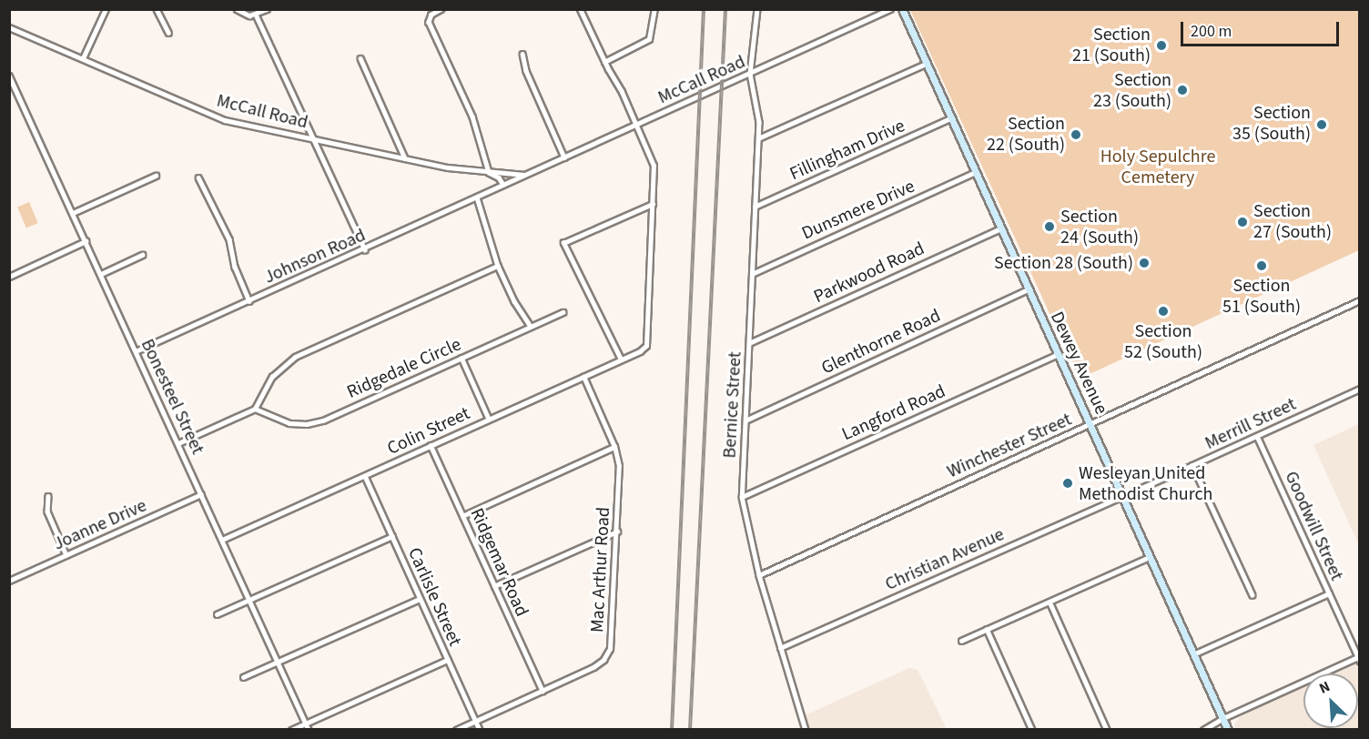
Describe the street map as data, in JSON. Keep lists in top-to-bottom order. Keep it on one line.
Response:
{"streets":{"main road":["Dewey Avenue"],"street":["McCall Road","Fillingham Drive","Dunsmere Drive","Johnson Road","Parkwood Road","Glenthorne Road","Ridgedale Circle","Bonesteel Street","Bernice Street","Langford Road","Merrill Street","Colin Street","Winchester Street","Joanne Drive","Goodwill Street","Christian Avenue","Ridgemar Road","Mac Arthur Road","Carlisle Street"]},"crossings":[["McCall Road","Johnson Road"],["McCall Road","Bernice Street"],["Fillingham Drive","Dewey Avenue"],["Fillingham Drive","Bernice Street"],["Dunsmere Drive","Dewey Avenue"],["Dunsmere Drive","Bernice Street"],["Johnson Road","Bonesteel Street"],["Parkwood Road","Dewey Avenue"],["Parkwood Road","Bernice Street"],["Glenthorne Road","Dewey Avenue"],["Glenthorne Road","Bernice Street"],["Dewey Avenue","Langford Road"],["Dewey Avenue","Merrill Street"],["Dewey Avenue","Winchester Street"],["Dewey Avenue","Christian Avenue"],["Bonesteel Street","Colin Street"],["Bonesteel Street","Joanne Drive"],["Bernice Street","Langford Road"],["Bernice Street","Winchester Street"],["Bernice Street","Christian Avenue"],["Merrill Street","Goodwill Street"],["Merrill Street","Christian Avenue"],["Colin Street","Ridgemar Road"],["Colin Street","Mac Arthur Road"],["Colin Street","Carlisle Street"],["Ridgemar Road","Mac Arthur Road"],["Mac Arthur Road","Carlisle Street"]],"parks":["Holy Sepulchre Cemetery"],"places":["Section 21 (South)","Section 23 (South)","Section 35 (South)","Section 22 (South)","Section 27 (South)","Section 24 (South)","Section 28 (South)","Section 51 (South)","Section 52 (South)","Wesleyan United Methodist Church"],"scale_bar":"200 m","north":"top left"}
